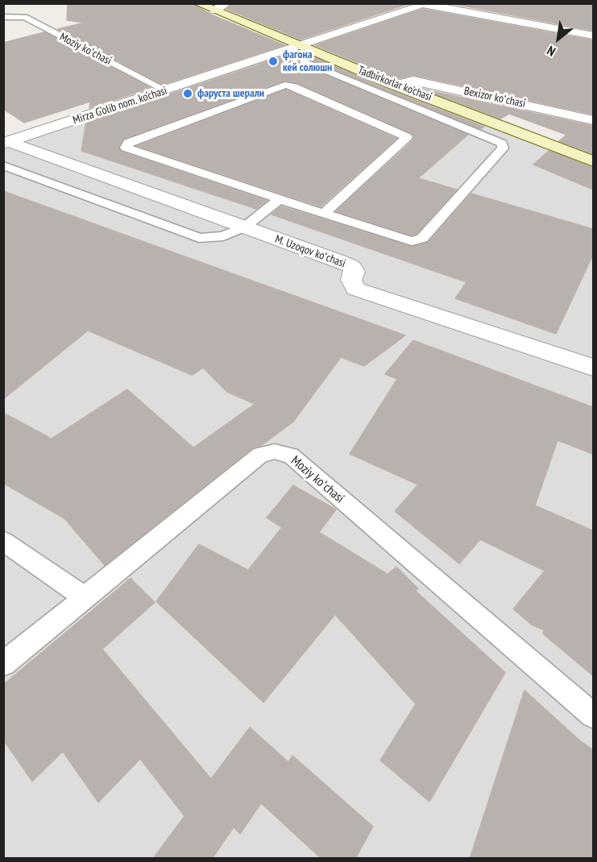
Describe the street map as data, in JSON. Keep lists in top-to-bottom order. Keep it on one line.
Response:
{"streets":{"main road":["Tadbirkorlar ko'chasi"],"street":["Bexizor koʻchasi","Mirza G‘olib nom. ko‘chasi","M. Uzoqov koʻchasi"],"lane":["Moziy koʻchasi"]},"crossings":[["Moziy koʻchasi","Mirza G‘olib nom. ko‘chasi"],["Tadbirkorlar ko'chasi","Bexizor koʻchasi"],["Tadbirkorlar ko'chasi","Mirza G‘olib nom. ko‘chasi"],["Mirza G‘olib nom. ko‘chasi","M. Uzoqov koʻchasi"]],"places":["фагона кей солюшн","фаруста шерали"],"north":"bottom left"}
